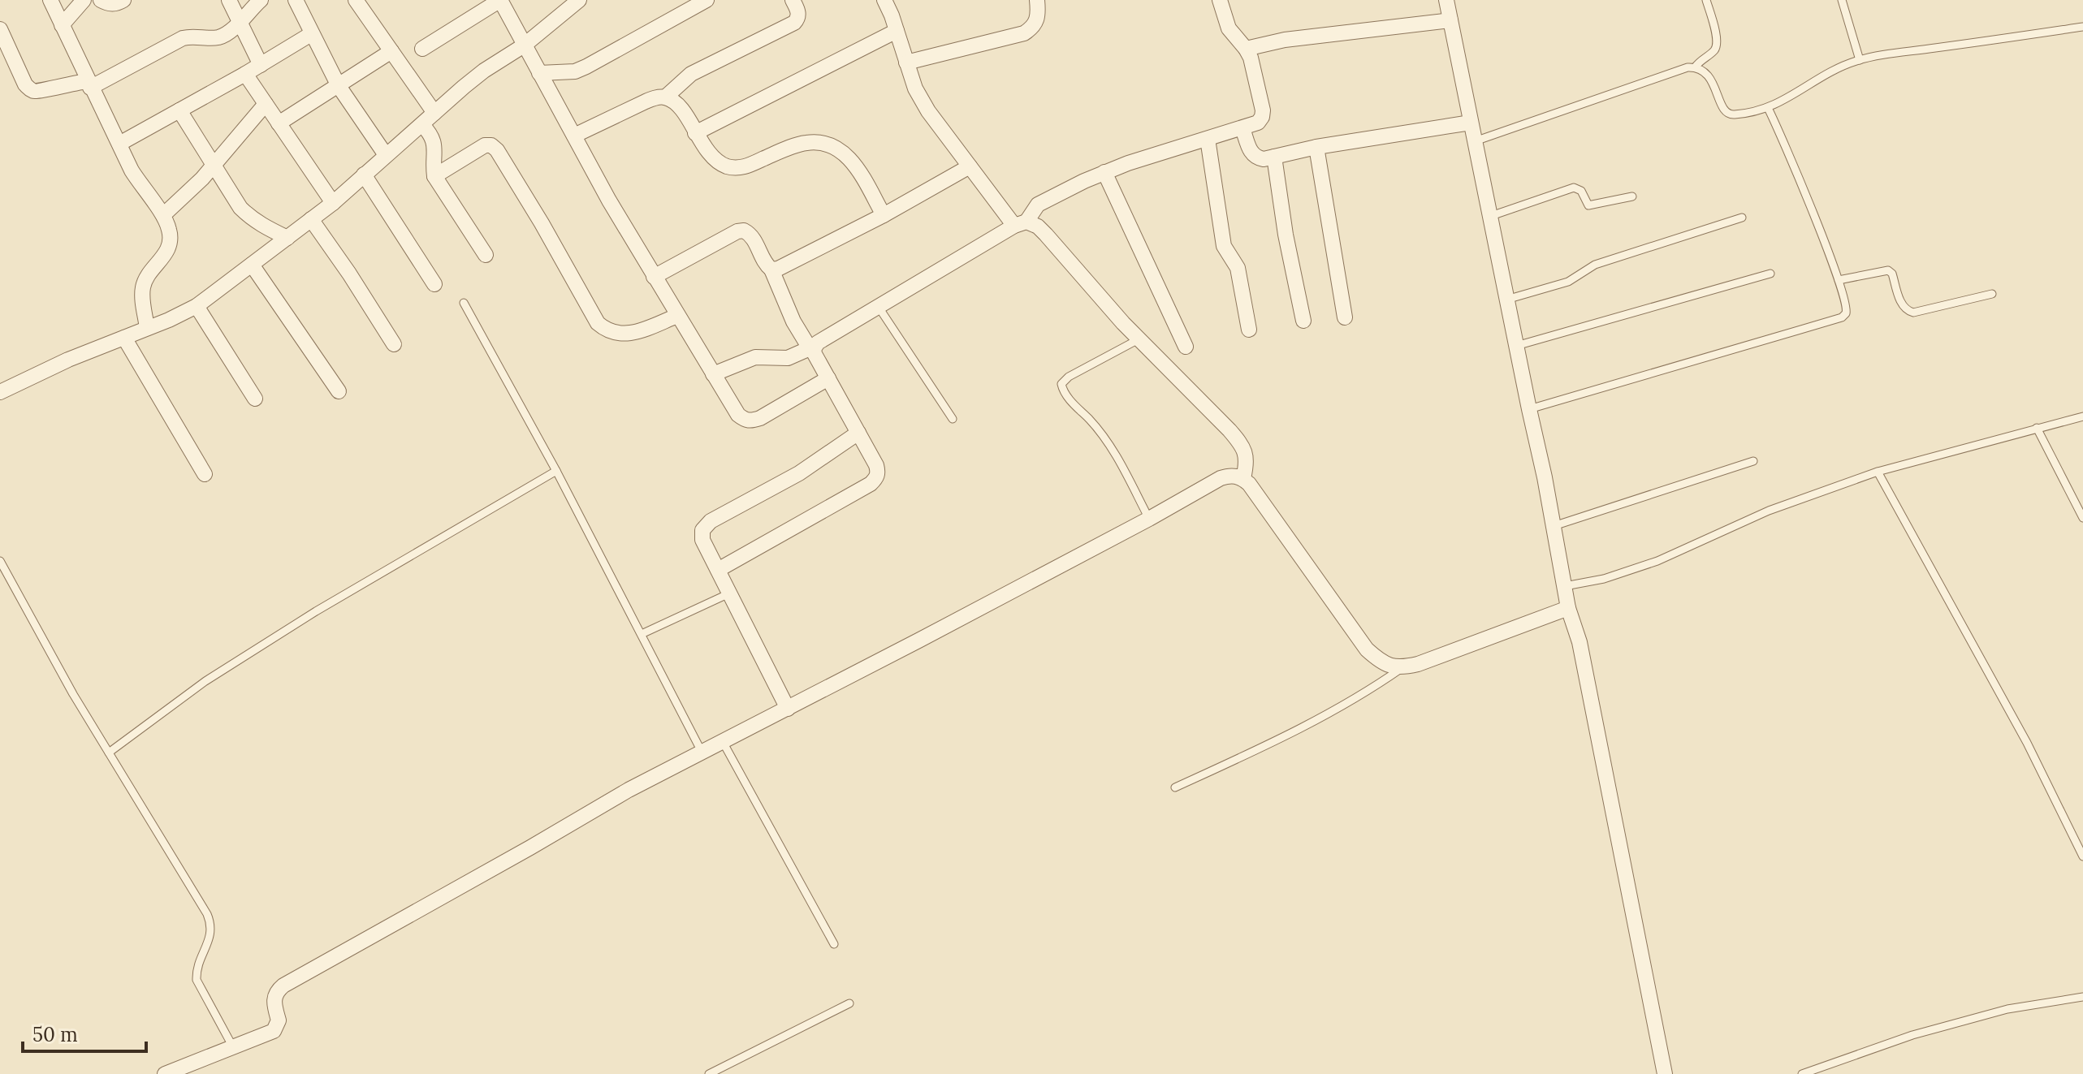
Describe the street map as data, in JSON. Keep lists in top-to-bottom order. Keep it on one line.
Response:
{"scale_bar":"50 m"}
